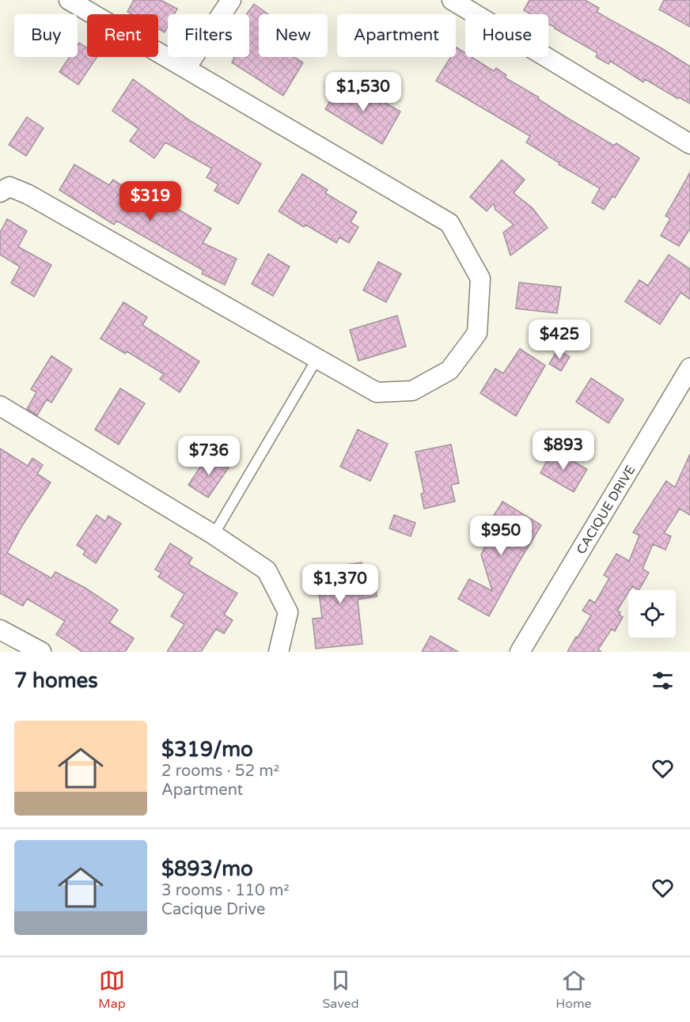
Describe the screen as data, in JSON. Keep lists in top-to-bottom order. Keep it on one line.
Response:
{"streets":{"street":["CACIQUE DRIVE"]},"page":{"chip":["Buy","Rent","Filters","New","Apartment","House"],"price":["$1,530","$319","$425","$893","$736","$950","$1,370"],"heading":"7 homes","list":[{"name":"$319/mo","note":"2 rooms · 52 m² · Apartment"},{"name":"$893/mo","note":"3 rooms · 110 m² · Cacique Drive"}],"tabs":["Map","Saved","Home"]}}
